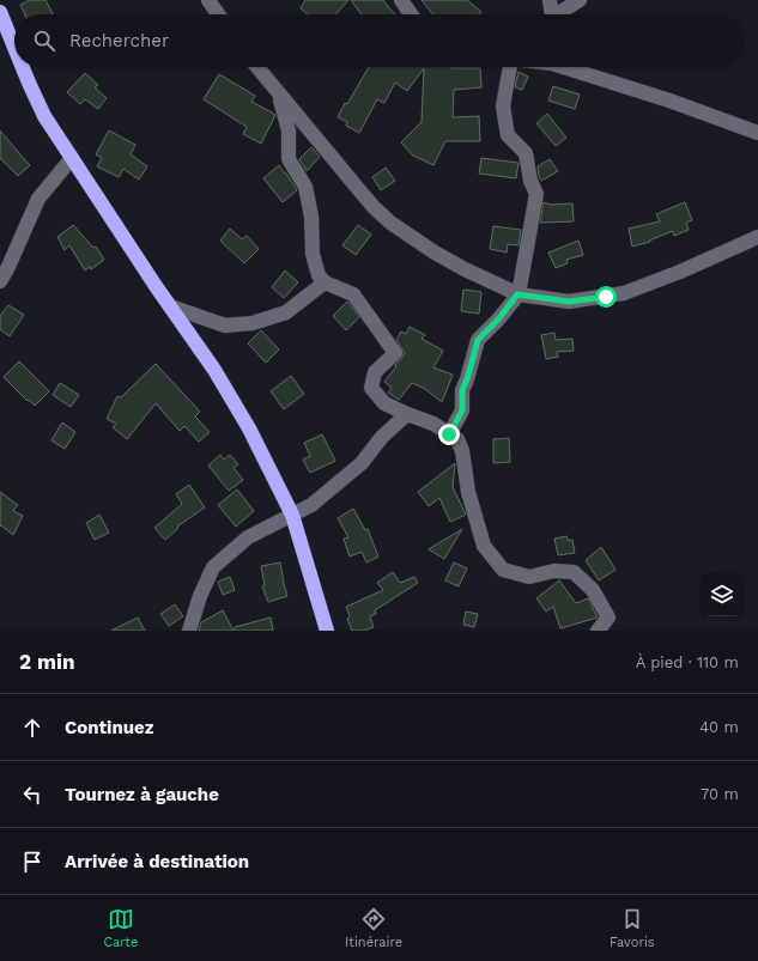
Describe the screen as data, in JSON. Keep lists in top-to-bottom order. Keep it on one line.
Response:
{"page":{"search":"Rechercher","heading":["2 min","À pied · 110 m"],"list":[["Continuez","40 m"],["Tournez à gauche","70 m"],"Arrivée à destination"],"nav":["Carte","Itinéraire","Favoris"]}}
